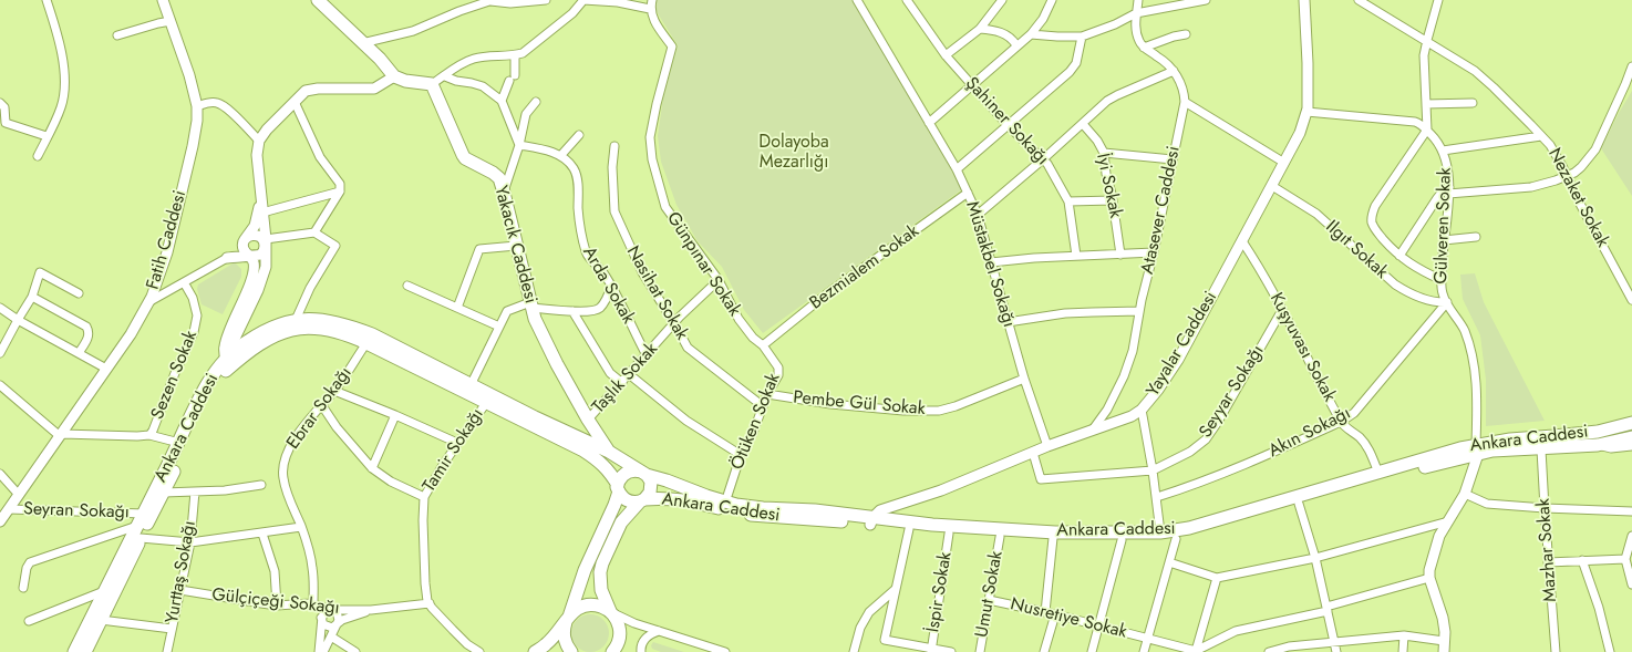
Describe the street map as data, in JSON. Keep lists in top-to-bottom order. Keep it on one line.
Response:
{"streets":{"main road":["Yakacık Caddesi","Ankara Caddesi"],"street":["Şahiner Sokağı","İyi Sokak","Nezaket Sokak","Atasever Caddesi","Gülveren Sokak","Fatih Caddesi","Ilgıt Sokak","Günpınar Sokak","Müstakbel Sokağı","Bezmialem Sokak","Arda Sokak","Nasihat Sokak","Yayalar Caddesi","Kuşyuvası Sokak","Sezen Sokak","Taşlık Sokak","Seyyar Sokağı","Pembe Gül Sokak","Ebrar Sokağı","Ötüken Sokak","Akın Sokağı","Tamir Sokağı","Seyran Sokağı","Mazhar Sokak","Yurttaş Sokağı","İspir Sokak","Umut Sokak","Gülçiçeği Sokağı","Nusretiye Sokak"]},"crossings":[["Atasever Caddesi","Yayalar Caddesi"],["Gülveren Sokak","Ilgıt Sokak"],["Gülveren Sokak","Yayalar Caddesi"],["Gülveren Sokak","Ankara Caddesi"],["Gülveren Sokak","Akın Sokağı"],["Fatih Caddesi","Sezen Sokak"],["Fatih Caddesi","Seyran Sokağı"],["Yakacık Caddesi","Taşlık Sokak"],["Yakacık Caddesi","Ankara Caddesi"],["Ilgıt Sokak","Yayalar Caddesi"],["Ilgıt Sokak","Akın Sokağı"],["Günpınar Sokak","Bezmialem Sokak"],["Günpınar Sokak","Taşlık Sokak"],["Günpınar Sokak","Ötüken Sokak"],["Müstakbel Sokağı","Bezmialem Sokak"],["Müstakbel Sokağı","Yayalar Caddesi"],["Müstakbel Sokağı","Pembe Gül Sokak"],["Bezmialem Sokak","Ötüken Sokak"],["Arda Sokak","Taşlık Sokak"],["Nasihat Sokak","Taşlık Sokak"],["Nasihat Sokak","Ötüken Sokak"],["Yayalar Caddesi","Kuşyuvası Sokak"],["Yayalar Caddesi","Seyyar Sokağı"],["Yayalar Caddesi","Ankara Caddesi"],["Kuşyuvası Sokak","Seyyar Sokağı"],["Kuşyuvası Sokak","Ankara Caddesi"],["Kuşyuvası Sokak","Akın Sokağı"],["Pembe Gül Sokak","Ötüken Sokak"],["Ebrar Sokağı","Ankara Caddesi"],["Ebrar Sokağı","Gülçiçeği Sokağı"],["Ötüken Sokak","Ankara Caddesi"],["Ankara Caddesi","Tamir Sokağı"],["Ankara Caddesi","Seyran Sokağı"],["Ankara Caddesi","Mazhar Sokak"],["Ankara Caddesi","İspir Sokak"],["Ankara Caddesi","Umut Sokak"],["Tamir Sokağı","Gülçiçeği Sokağı"],["Yurttaş Sokağı","Gülçiçeği Sokağı"],["Umut Sokak","Nusretiye Sokak"]],"parks":["Dolayoba Mezarlığı"]}
